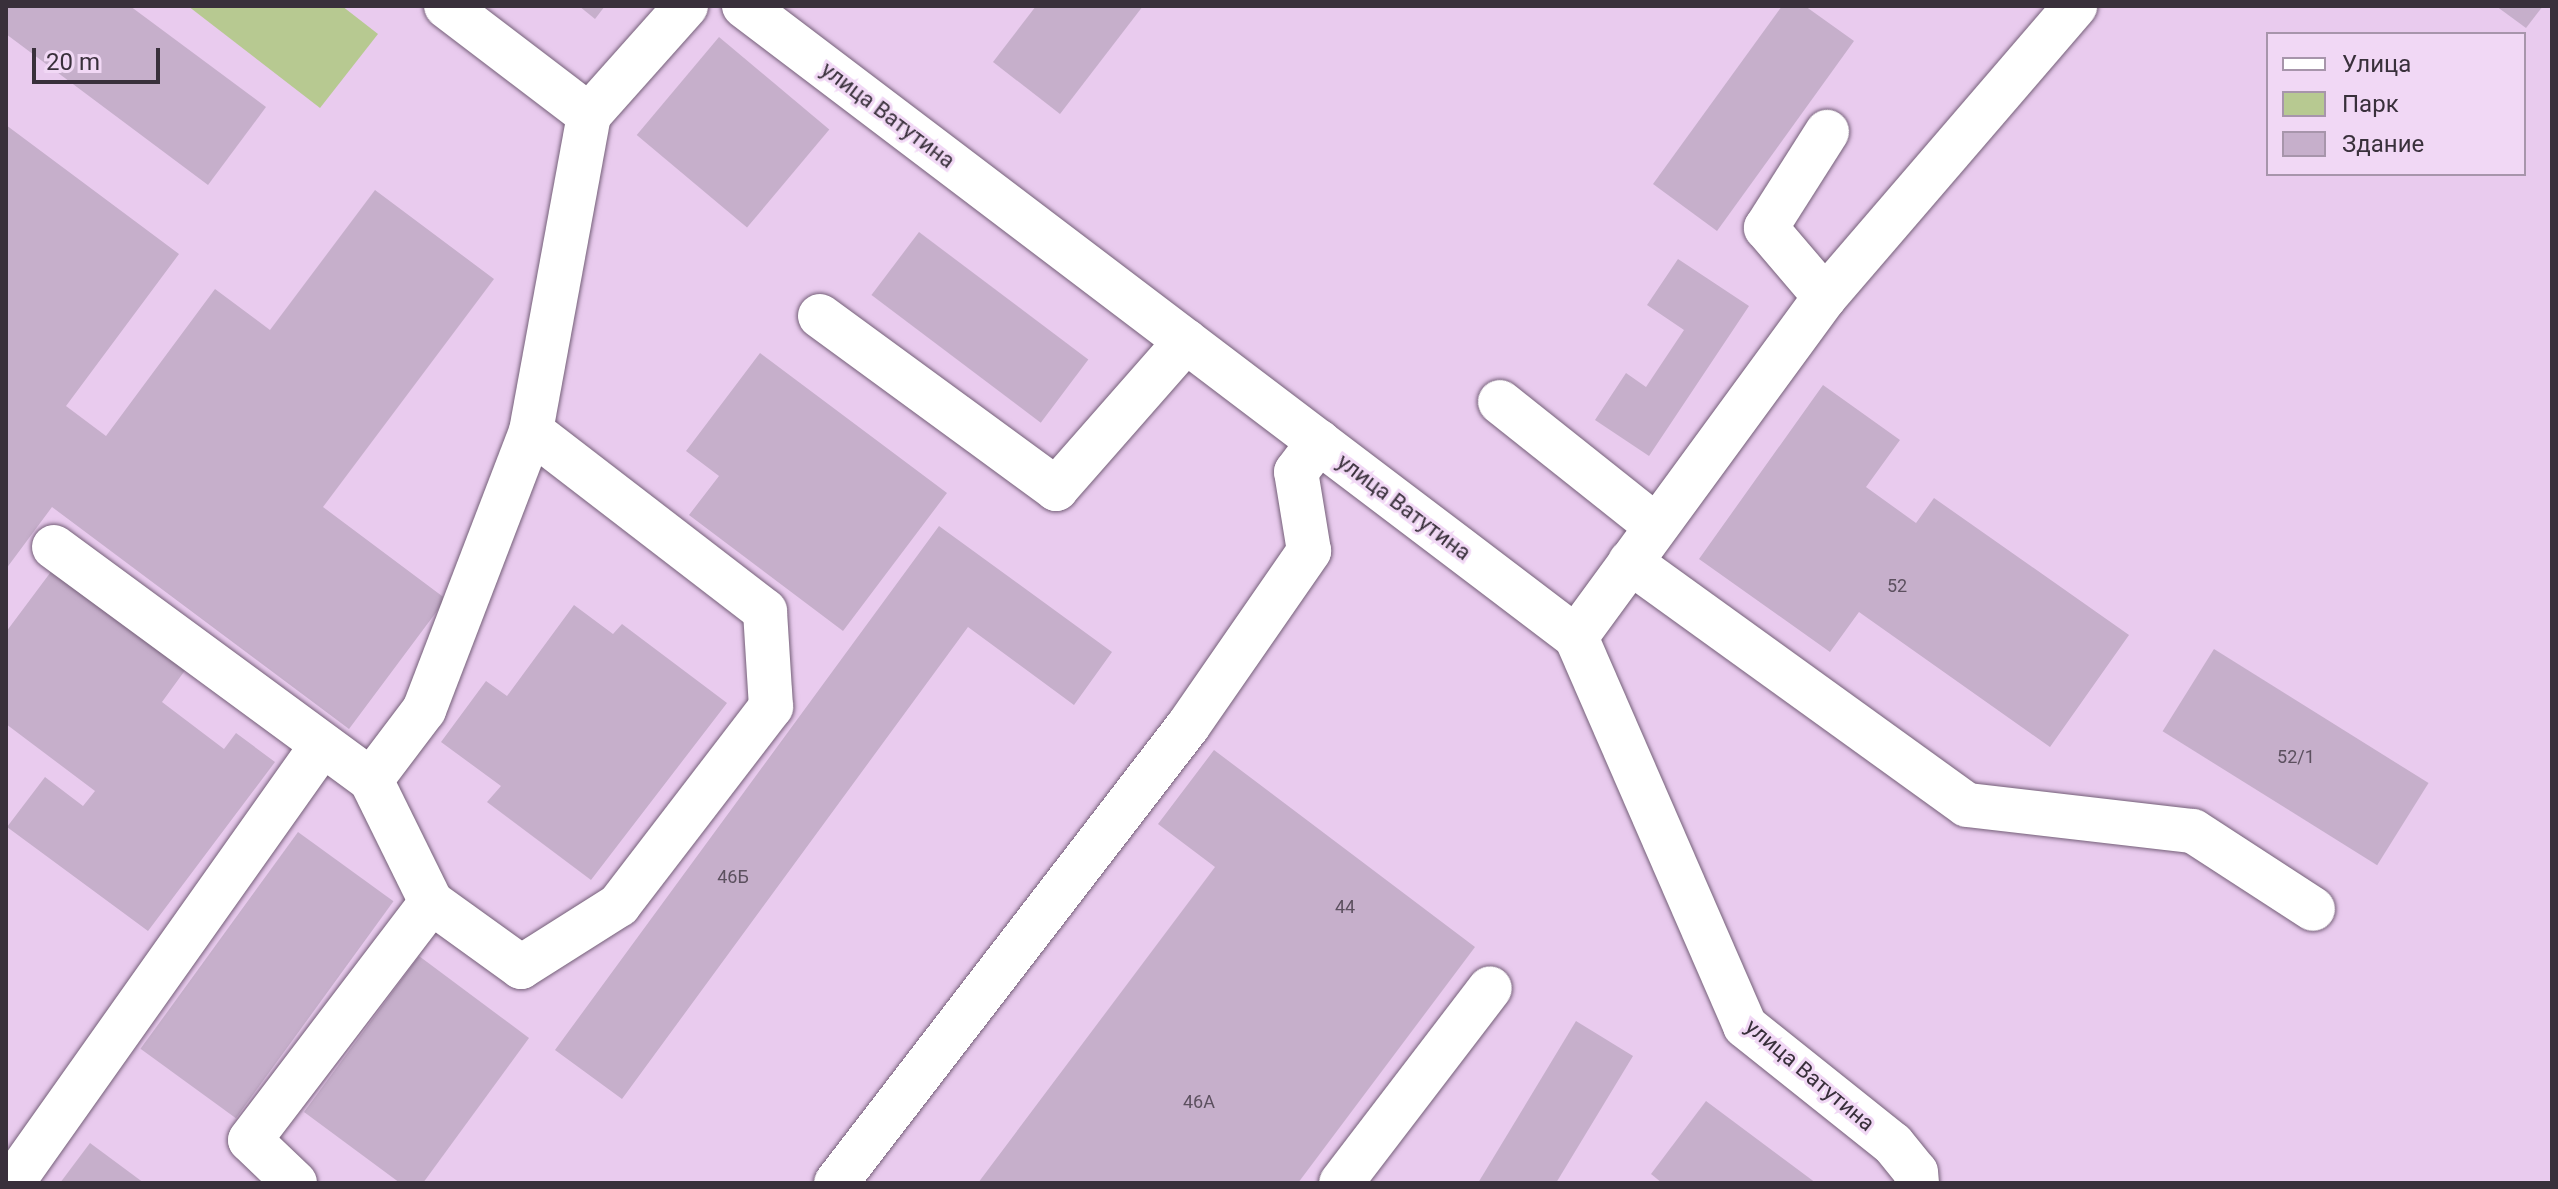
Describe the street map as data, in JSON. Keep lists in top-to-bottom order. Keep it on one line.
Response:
{"streets":{"street":["улица Ватутина"]},"house_numbers":["52","52/1","46Б","44","46А"],"legend":["Улица","Парк","Здание"],"scale_bar":"20 m"}
